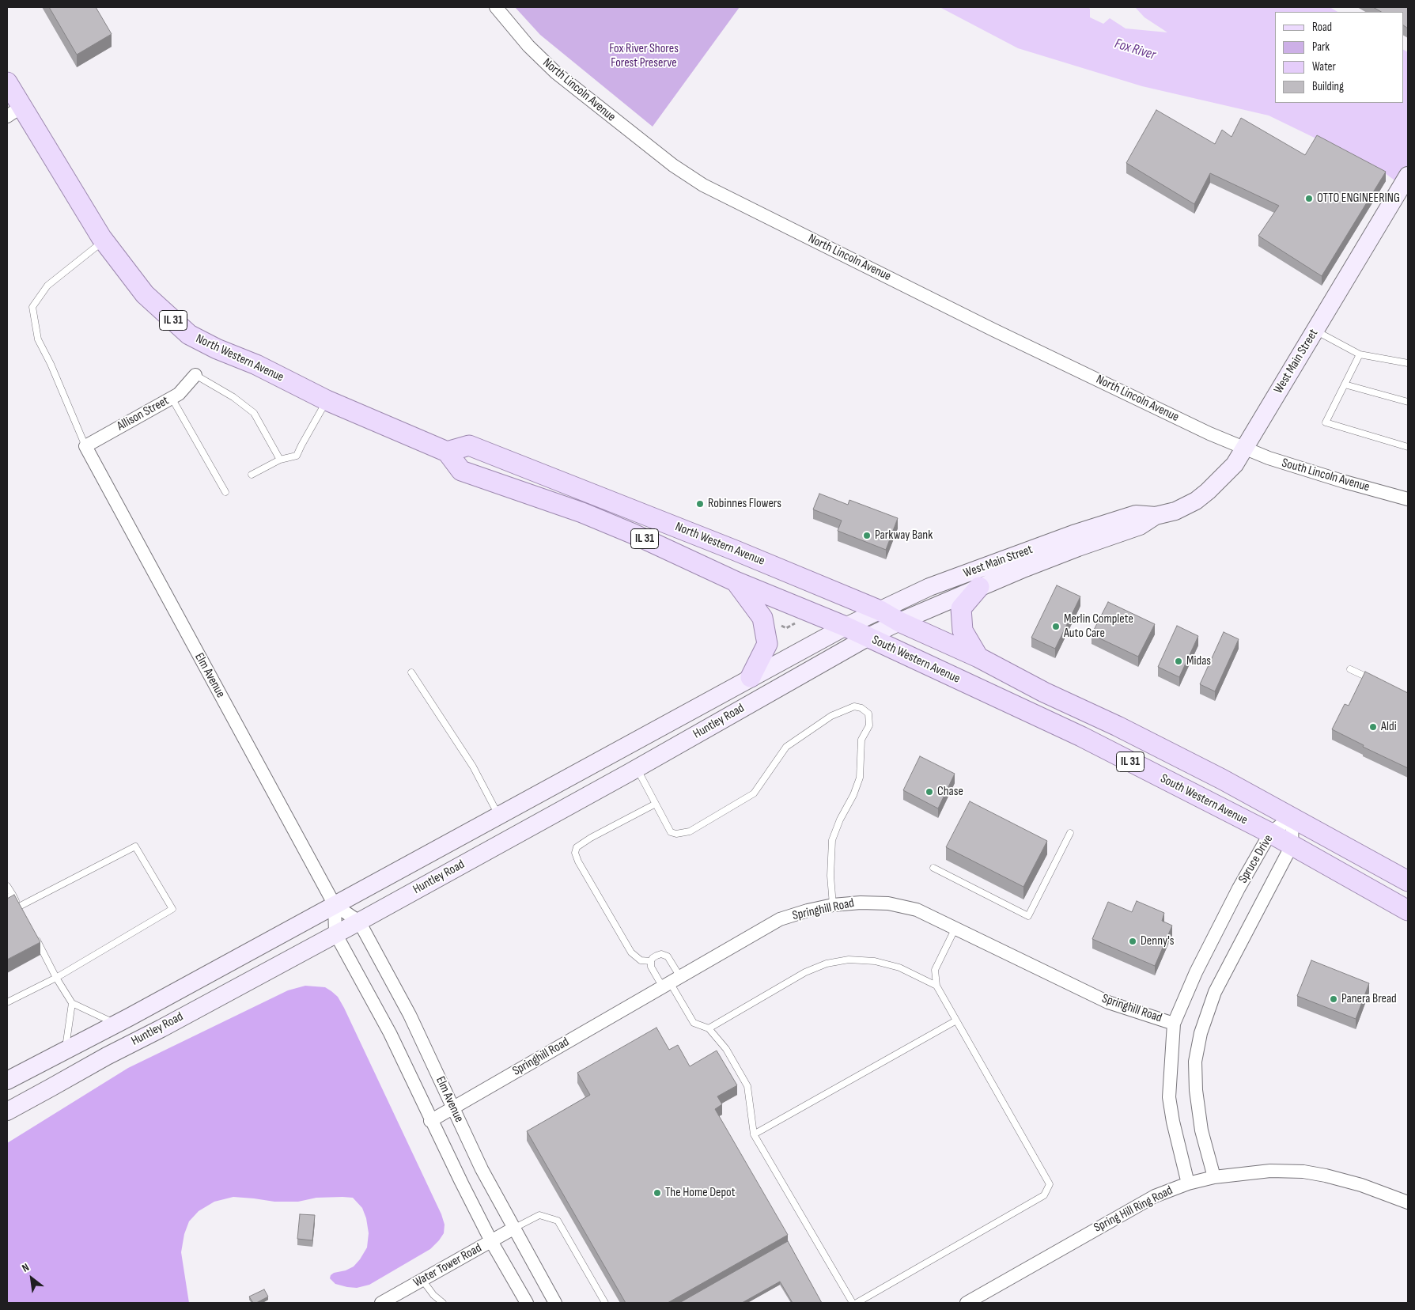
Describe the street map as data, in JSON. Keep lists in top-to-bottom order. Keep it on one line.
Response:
{"streets":{"main road":["IL 31","North Western Avenue","South Western Avenue"],"street":["North Lincoln Avenue","West Main Street","Allison Street","South Lincoln Avenue","Elm Avenue","Huntley Road","Spruce Drive","Springhill Road","Spring Hill Ring Road","Water Tower Road"]},"crossings":[["North Lincoln Avenue","West Main Street"],["North Lincoln Avenue","South Lincoln Avenue"],["North Western Avenue","West Main Street"],["North Western Avenue","South Western Avenue"],["North Western Avenue","Huntley Road"],["West Main Street","South Lincoln Avenue"],["West Main Street","South Western Avenue"],["West Main Street","Huntley Road"],["Allison Street","Elm Avenue"],["South Western Avenue","Huntley Road"],["South Western Avenue","Spruce Drive"],["Elm Avenue","Huntley Road"],["Elm Avenue","Springhill Road"],["Elm Avenue","Water Tower Road"],["Spruce Drive","Springhill Road"],["Spruce Drive","Spring Hill Ring Road"]],"water":["Fox River"],"parks":["Fox River Shores Forest Preserve"],"places":["OTTO ENGINEERING","Robinnes Flowers","Parkway Bank","Merlin Complete Auto Care","Midas","Aldi","Chase","Denny's","Panera Bread","The Home Depot"],"legend":["Road","Park","Water","Building"],"north":"top left"}
